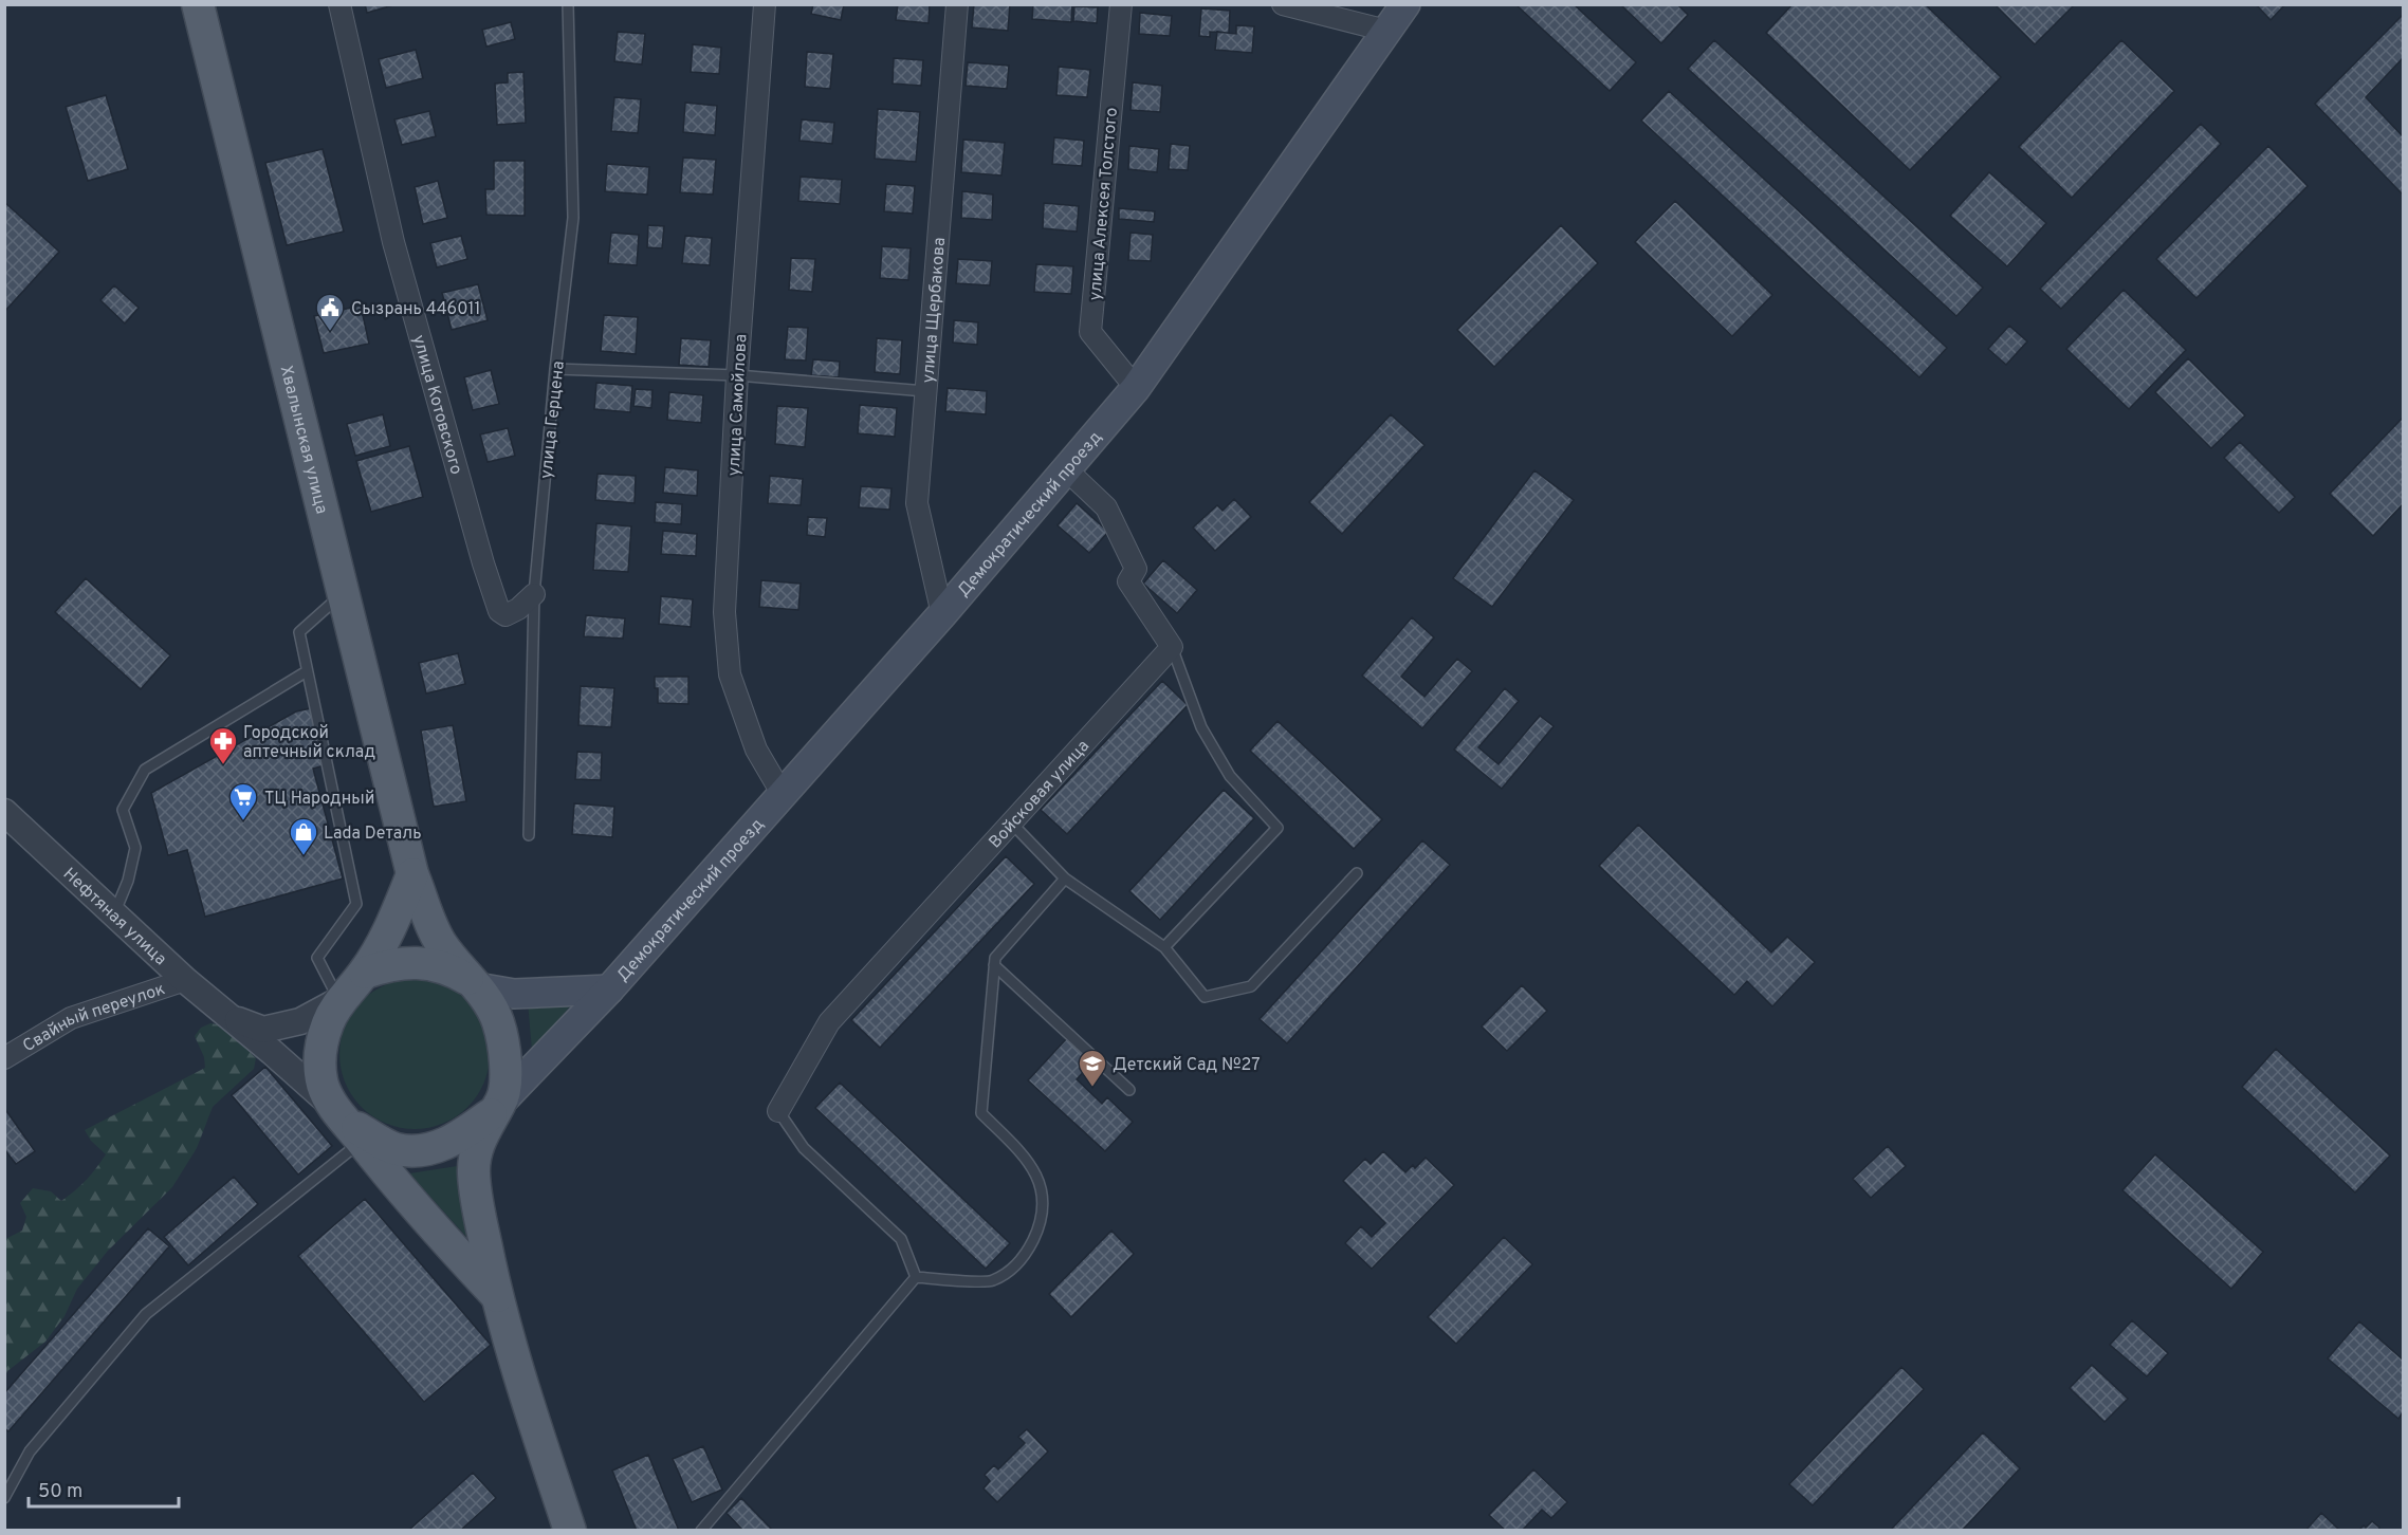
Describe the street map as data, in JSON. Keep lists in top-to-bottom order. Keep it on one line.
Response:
{"streets":{"main road":["Хвалынская улица","Демократический проезд"],"street":["улица Алексея Толстого","улица Щербакова","улица Котовского","улица Самойлова","Войсковая улица","Нефтяная улица","Свайный переулок"],"lane":["улица Герцена"]},"crossings":[["улица Алексея Толстого","Демократический проезд"],["улица Щербакова","Демократический проезд"],["улица Котовского","улица Герцена"],["улица Самойлова","Демократический проезд"],["Хвалынская улица","Демократический проезд"],["Хвалынская улица","Нефтяная улица"],["Демократический проезд","Нефтяная улица"],["Нефтяная улица","Свайный переулок"]],"places":{"public building":["Сызрань 446011"],"pharmacy":["Городской аптечный склад"],"supermarket":["ТЦ Народный"],"shop":["Lada Dеталь"],"school or university":["Детский Сад №27"]},"scale_bar":"50 m"}
